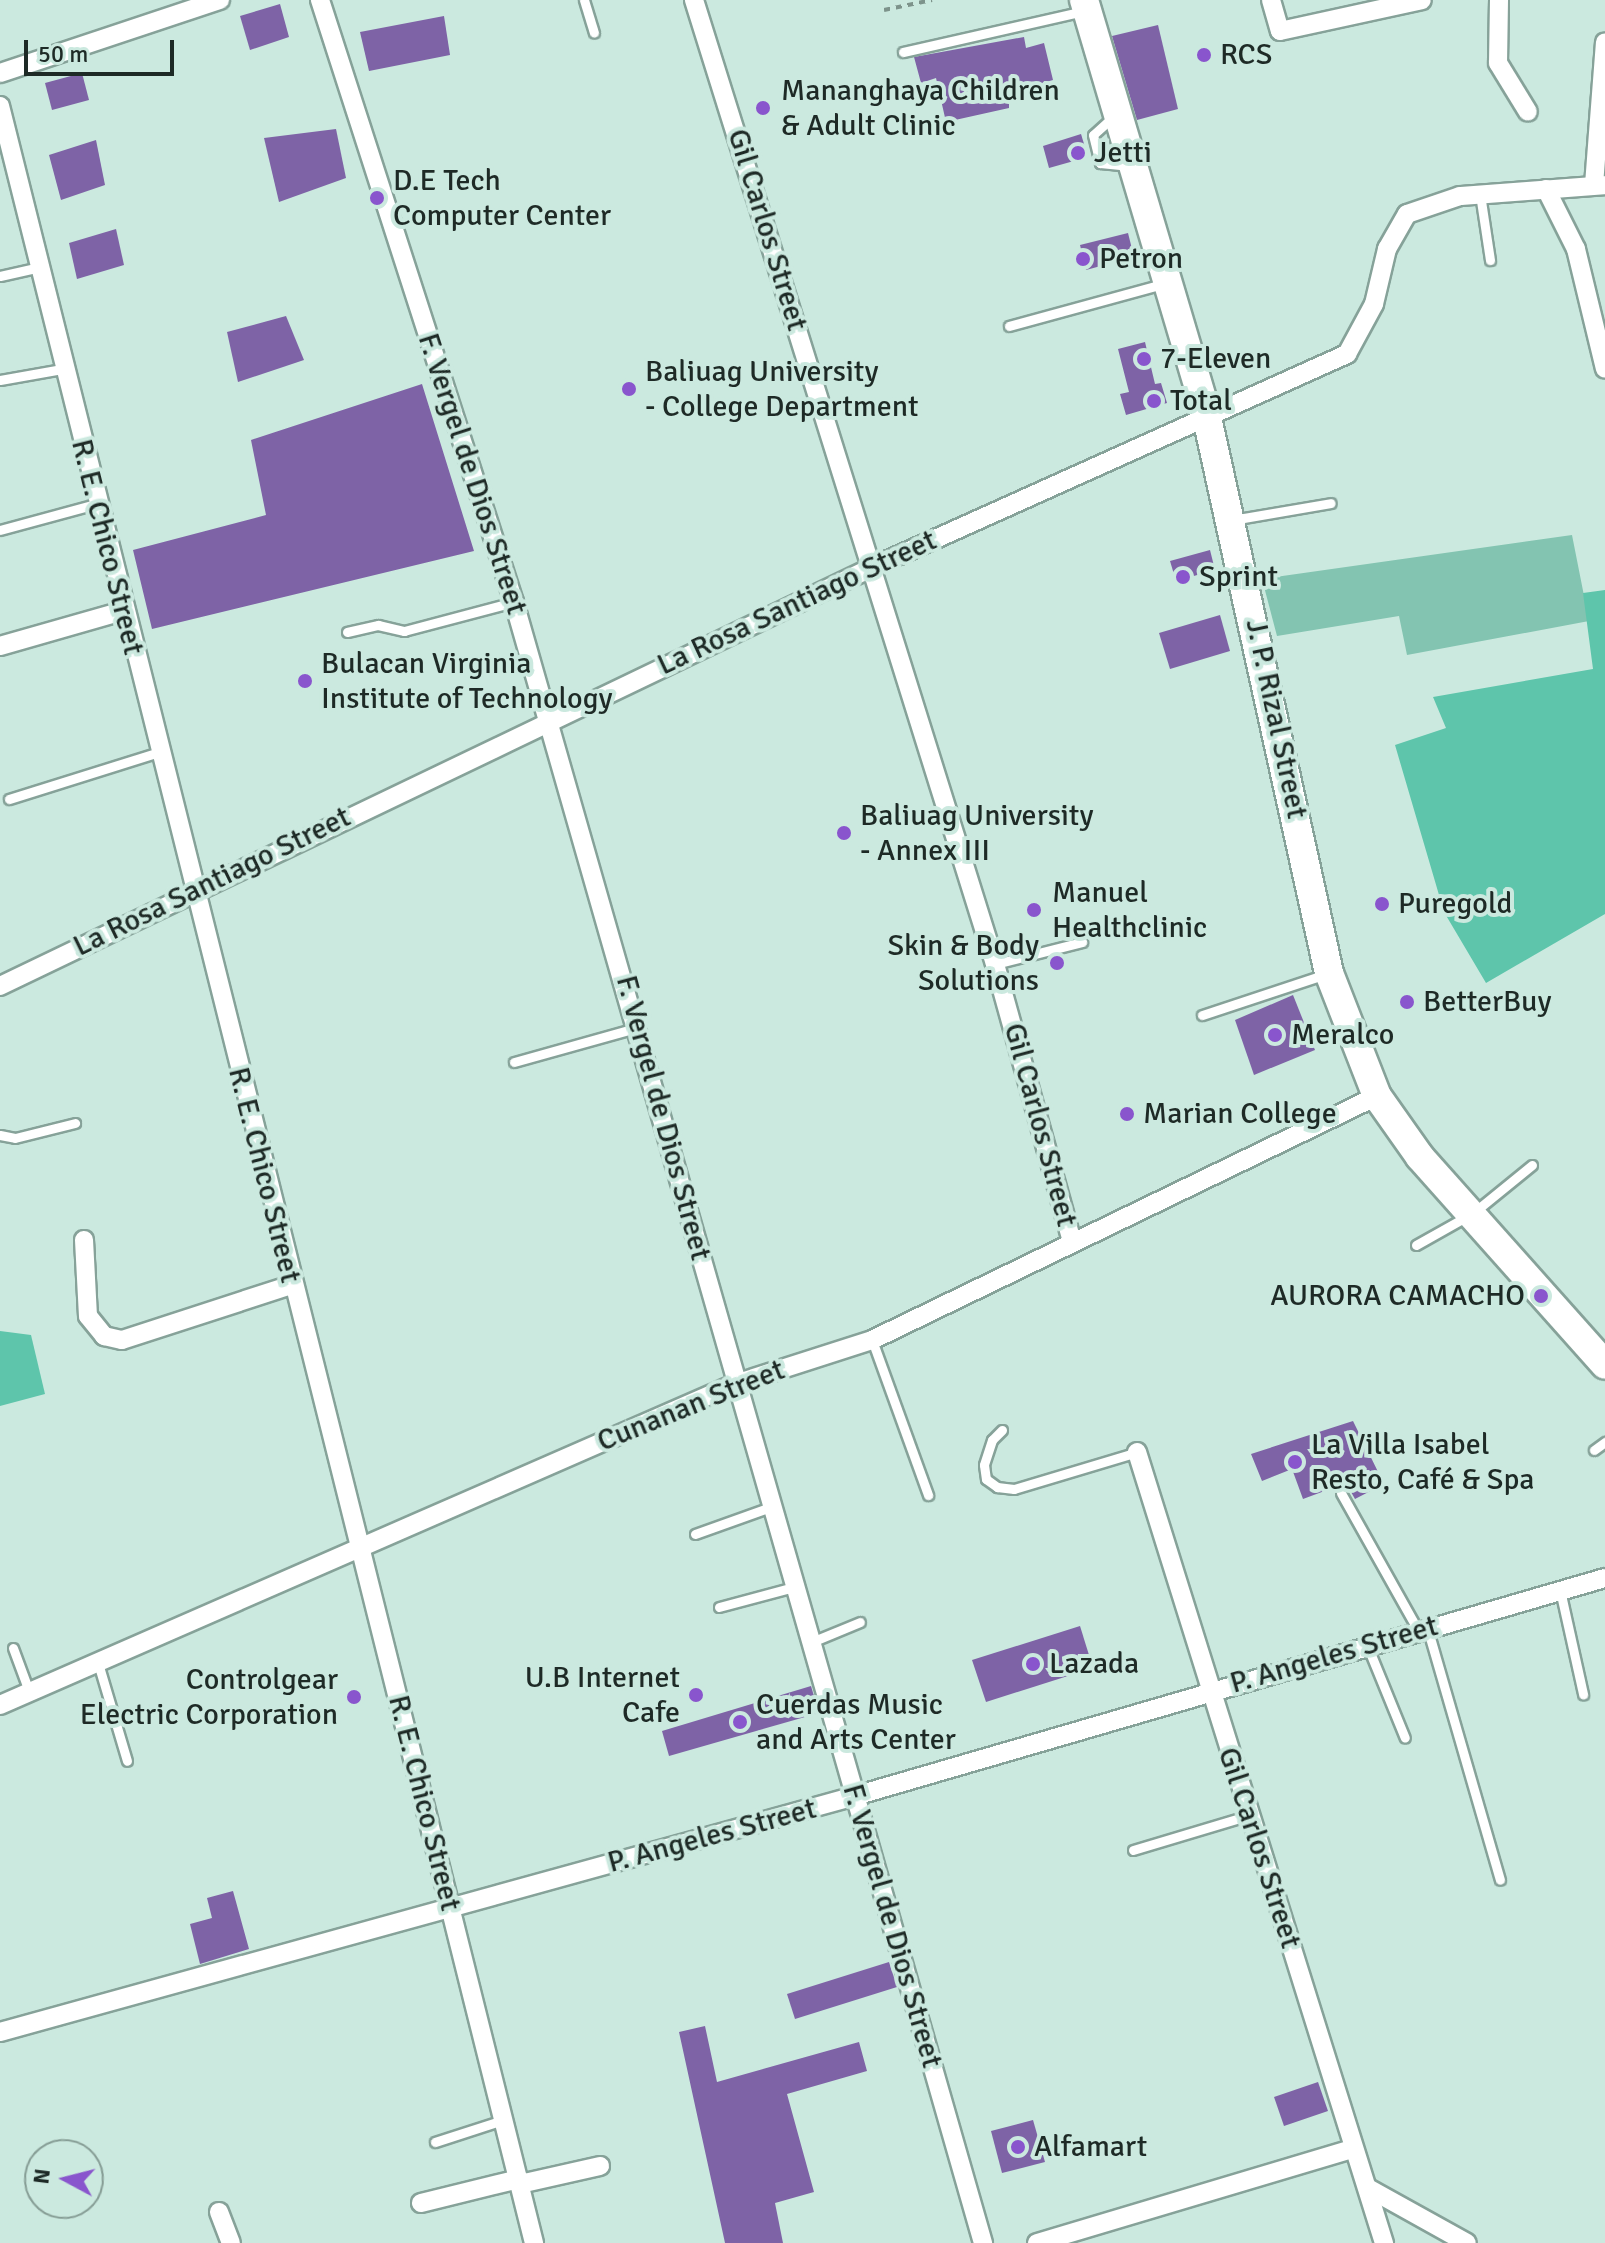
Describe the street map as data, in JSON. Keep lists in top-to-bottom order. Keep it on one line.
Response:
{"streets":{"main road":["J. P. Rizal Street"],"street":["Gil Carlos Street","F. Vergel de Dios Street","R. E. Chico Street","La Rosa Santiago Street","Cunanan Street","P. Angeles Street"]},"crossings":[["Gil Carlos Street","La Rosa Santiago Street"],["Gil Carlos Street","Cunanan Street"],["Gil Carlos Street","P. Angeles Street"],["F. Vergel de Dios Street","La Rosa Santiago Street"],["F. Vergel de Dios Street","Cunanan Street"],["F. Vergel de Dios Street","P. Angeles Street"],["R. E. Chico Street","La Rosa Santiago Street"],["R. E. Chico Street","Cunanan Street"],["R. E. Chico Street","P. Angeles Street"],["La Rosa Santiago Street","J. P. Rizal Street"],["J. P. Rizal Street","Cunanan Street"]],"places":["RCS","Mananghaya Children & Adult Clinic","Jetti","D.E Tech Computer Center","Petron","7-Eleven","Baliuag University - College Department","Total","Sprint","Bulacan Virginia Institute of Technology","Baliuag University - Annex III","Puregold","Manuel Healthclinic","Skin & Body Solutions","BetterBuy","Meralco","Marian College","AURORA CAMACHO","La Villa Isabel Resto, Café & Spa","Lazada","U.B Internet Cafe","Controlgear Electric Corporation","Cuerdas Music and Arts Center","Alfamart"],"scale_bar":"50 m","north":"left"}
